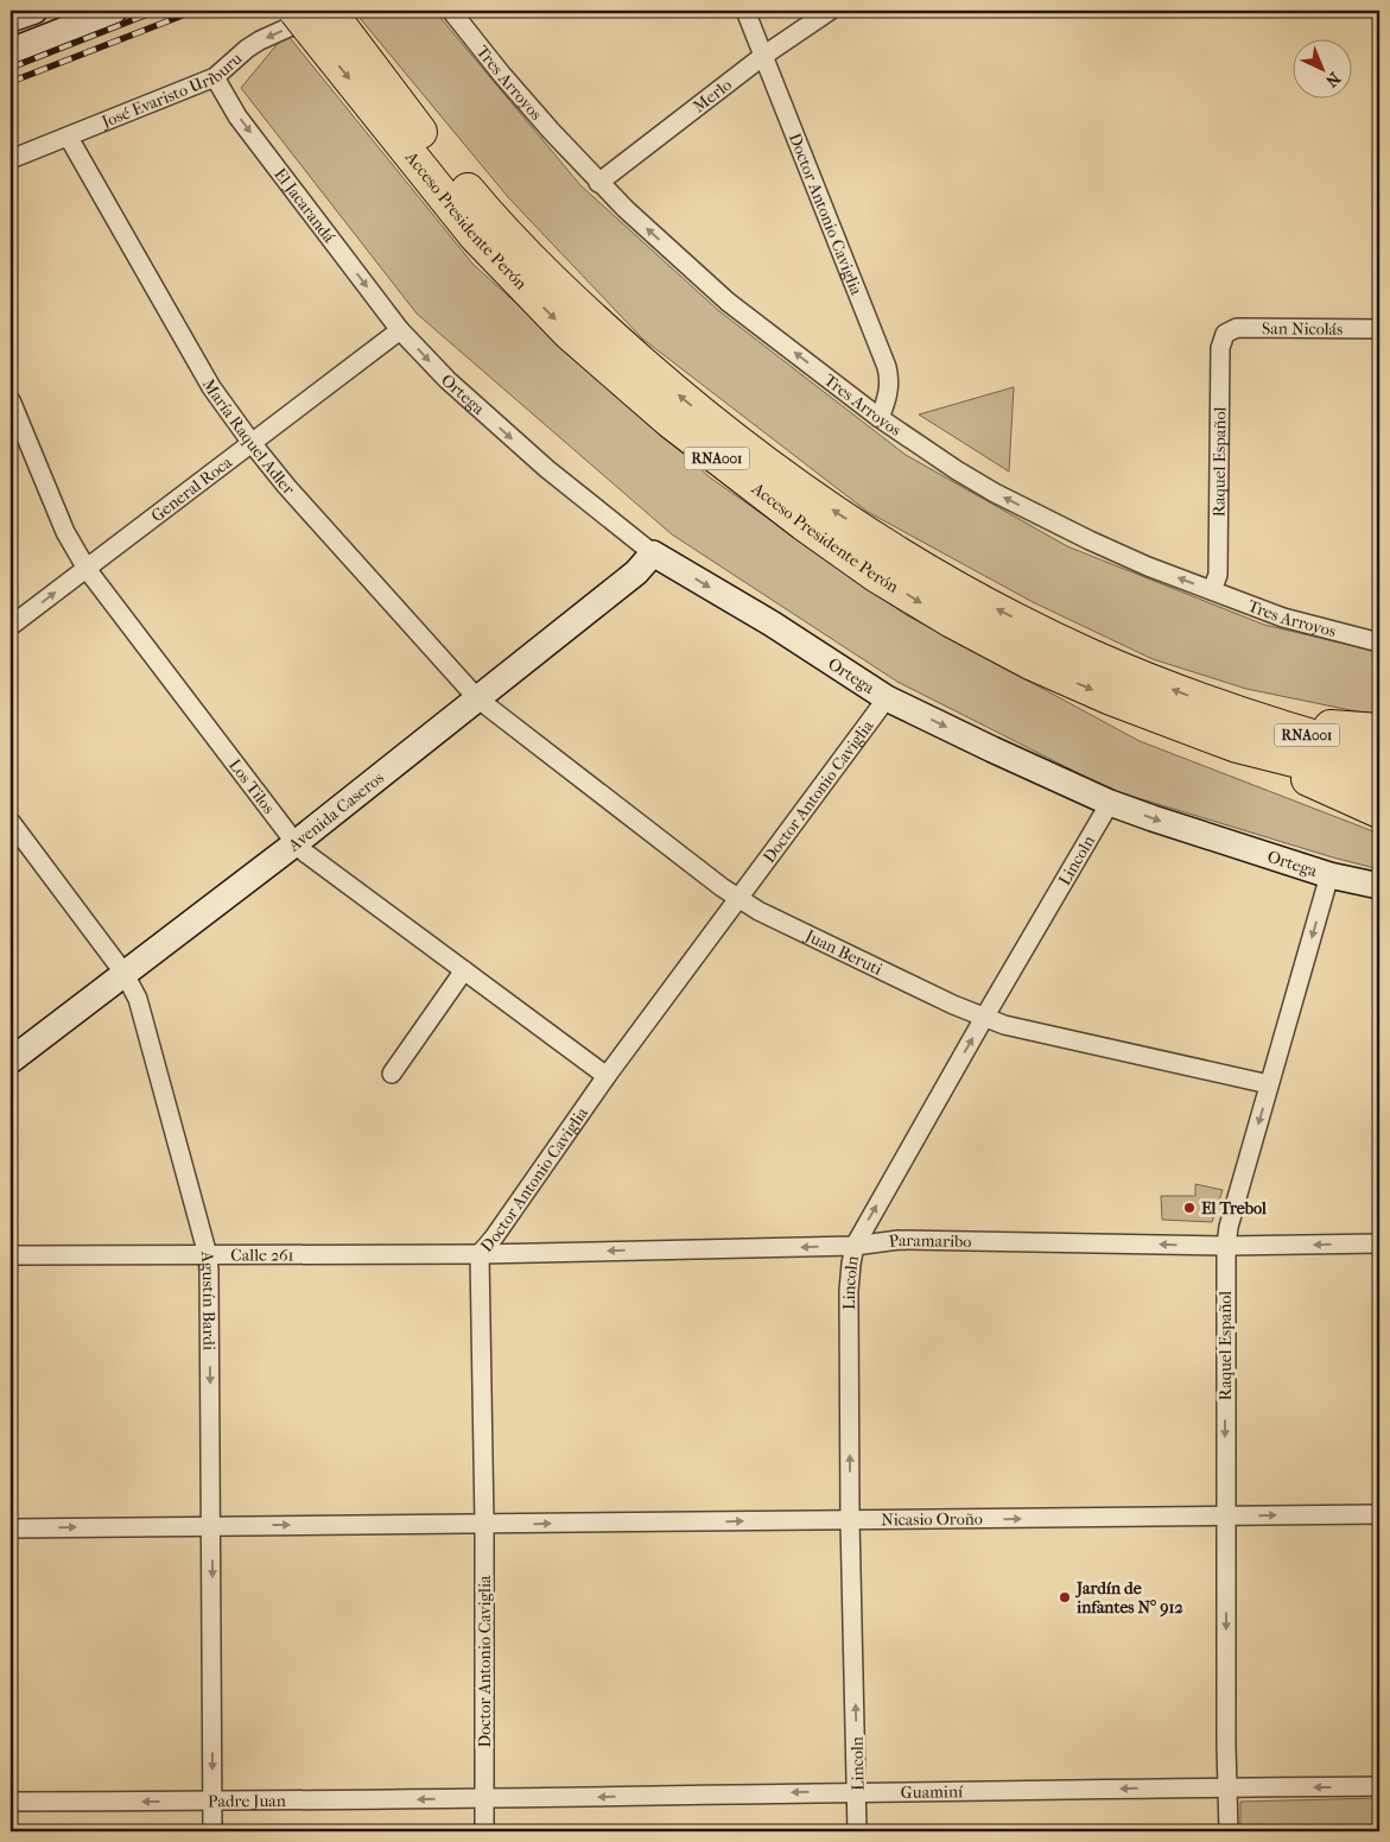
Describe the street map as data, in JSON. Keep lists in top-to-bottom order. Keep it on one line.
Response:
{"streets":{"highway":["Acceso Presidente Perón","RNA001"],"street":["Tres Arroyos","José Evaristo Uriburu","Merlo","El Jacarandá","Doctor Antonio Caviglia","San Nicolás","Ortega","María Raquel Adler","Raquel Español","General Roca","Los Tilos","Avenida Caseros","Lincoln","Juan Beruti","Paramaribo","Calle 261","Agustín Bardi","Nicasio Oroño","Guaminí","Padre Juan"]},"crossings":[["Tres Arroyos","Merlo"],["Tres Arroyos","Doctor Antonio Caviglia"],["Tres Arroyos","Raquel Español"],["José Evaristo Uriburu","El Jacarandá"],["José Evaristo Uriburu","Acceso Presidente Perón"],["José Evaristo Uriburu","María Raquel Adler"],["Merlo","Doctor Antonio Caviglia"],["El Jacarandá","Ortega"],["El Jacarandá","General Roca"],["Doctor Antonio Caviglia","Ortega"],["Doctor Antonio Caviglia","Los Tilos"],["Doctor Antonio Caviglia","Juan Beruti"],["Doctor Antonio Caviglia","Paramaribo"],["Doctor Antonio Caviglia","Calle 261"],["Doctor Antonio Caviglia","Nicasio Oroño"],["Doctor Antonio Caviglia","Guaminí"],["Doctor Antonio Caviglia","Padre Juan"],["San Nicolás","Raquel Español"],["Ortega","Raquel Español"],["Ortega","General Roca"],["Ortega","Avenida Caseros"],["Ortega","Lincoln"],["María Raquel Adler","General Roca"],["María Raquel Adler","Avenida Caseros"],["María Raquel Adler","Juan Beruti"],["Raquel Español","Juan Beruti"],["Raquel Español","Paramaribo"],["Raquel Español","Nicasio Oroño"],["Raquel Español","Guaminí"],["General Roca","Los Tilos"],["Los Tilos","Avenida Caseros"],["Avenida Caseros","Juan Beruti"],["Avenida Caseros","Agustín Bardi"],["Lincoln","Juan Beruti"],["Lincoln","Paramaribo"],["Lincoln","Nicasio Oroño"],["Lincoln","Guaminí"],["Paramaribo","Calle 261"],["Calle 261","Agustín Bardi"],["Agustín Bardi","Nicasio Oroño"],["Agustín Bardi","Padre Juan"],["Guaminí","Padre Juan"]],"one_way":["Tres Arroyos","José Evaristo Uriburu","El Jacarandá","Ortega","Raquel Español","Lincoln","Paramaribo","Agustín Bardi","Nicasio Oroño","Guaminí","Padre Juan"],"places":["El Trebol","Jardín de infantes N° 912"],"north":"bottom right"}
